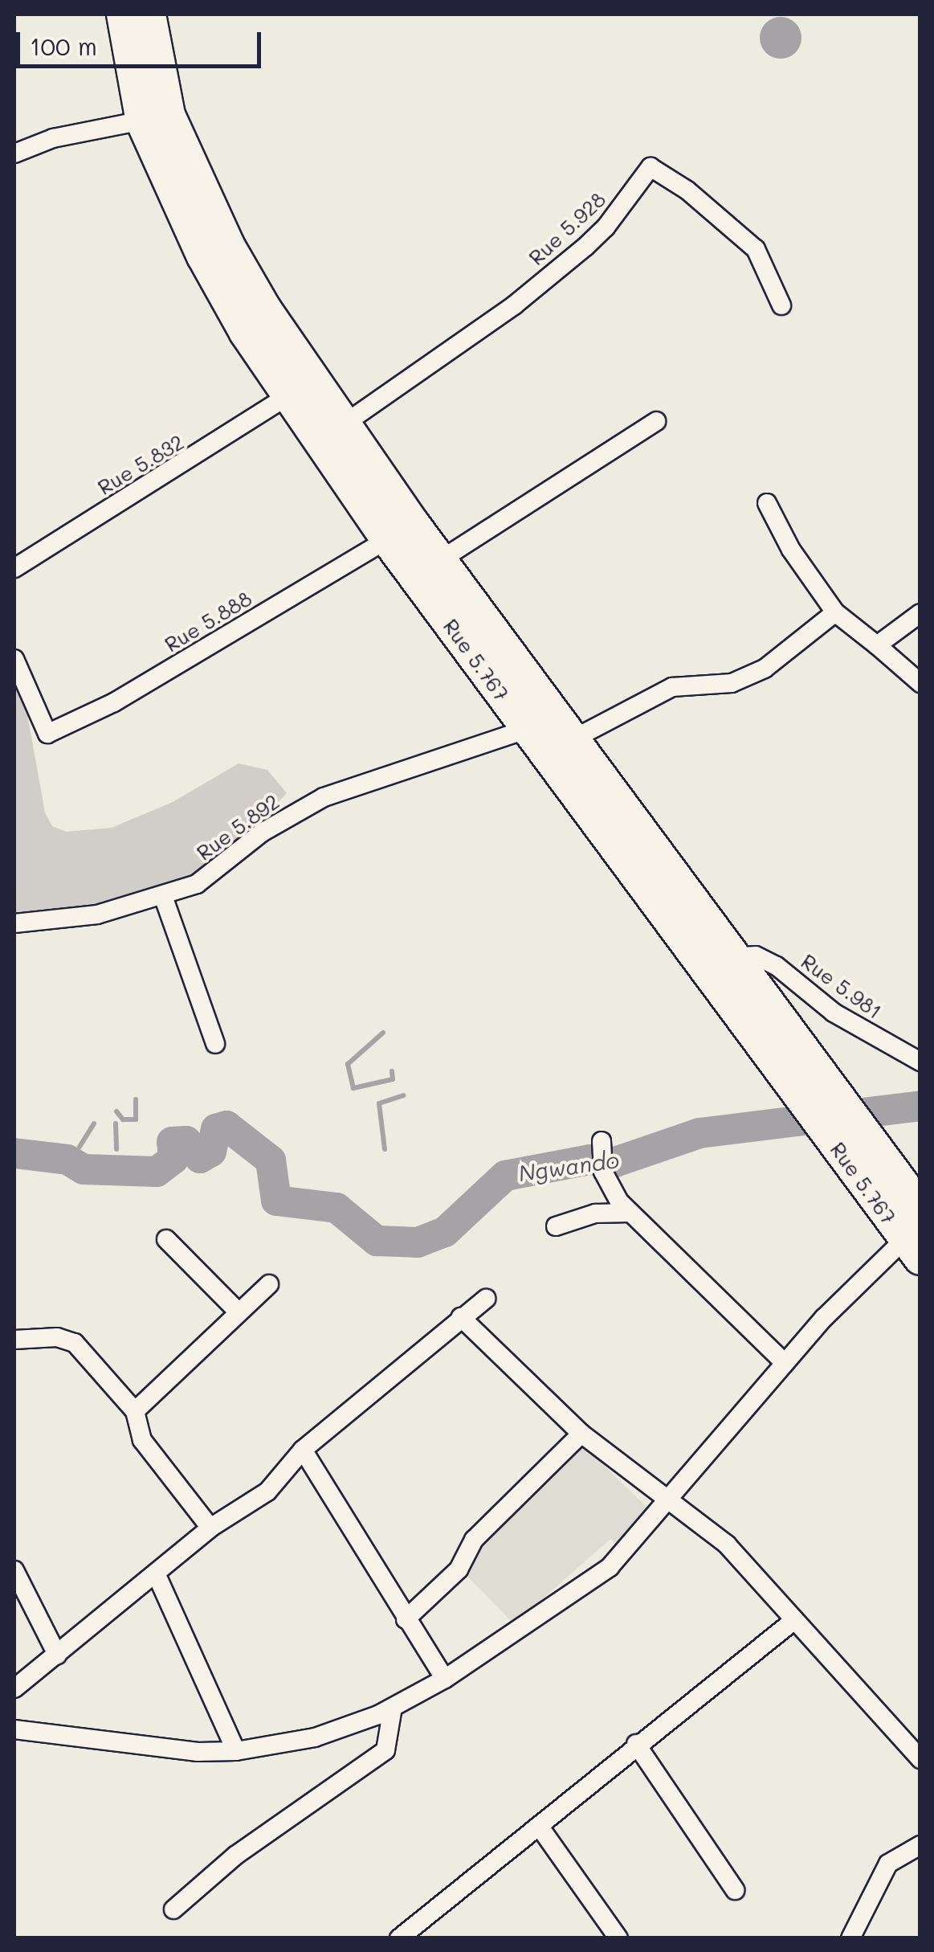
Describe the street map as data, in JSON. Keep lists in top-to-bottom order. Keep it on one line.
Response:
{"streets":{"highway":["Rue 5.767"],"street":["Rue 5.928","Rue 5.832","Rue 5.888","Rue 5.892","Rue 5.981"]},"crossings":[["Rue 5.832","Rue 5.767"],["Rue 5.888","Rue 5.767"],["Rue 5.767","Rue 5.892"]],"water":["Ngwando"],"scale_bar":"100 m"}
